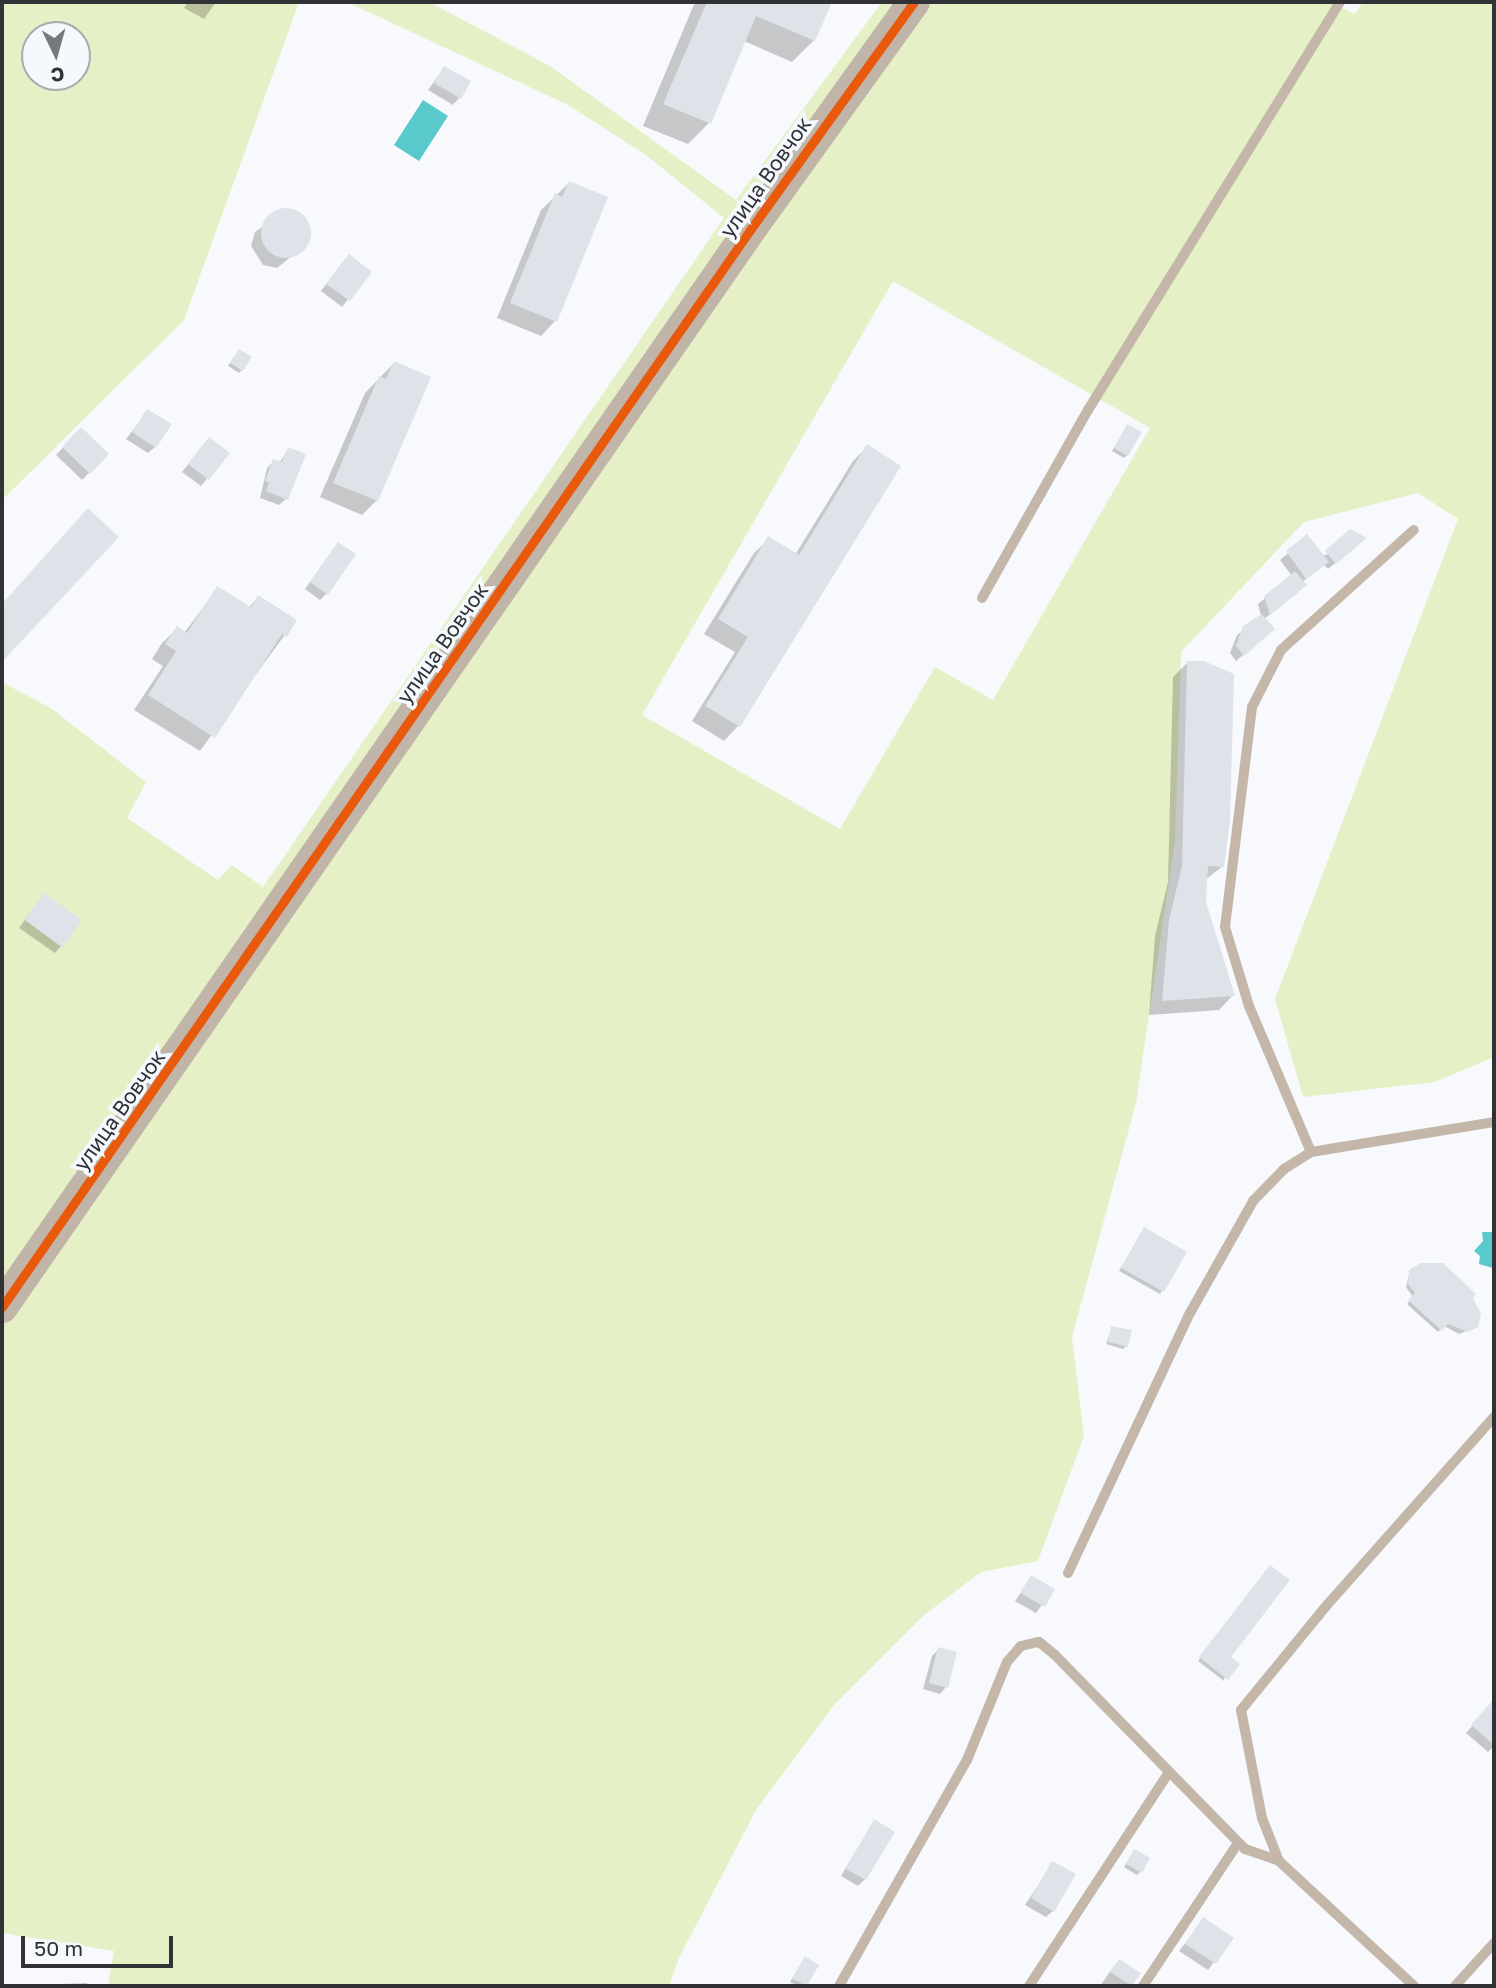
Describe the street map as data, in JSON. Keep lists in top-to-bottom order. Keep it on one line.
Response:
{"streets":{"street":["улица Вовчок"]},"scale_bar":"50 m","north":"bottom"}
